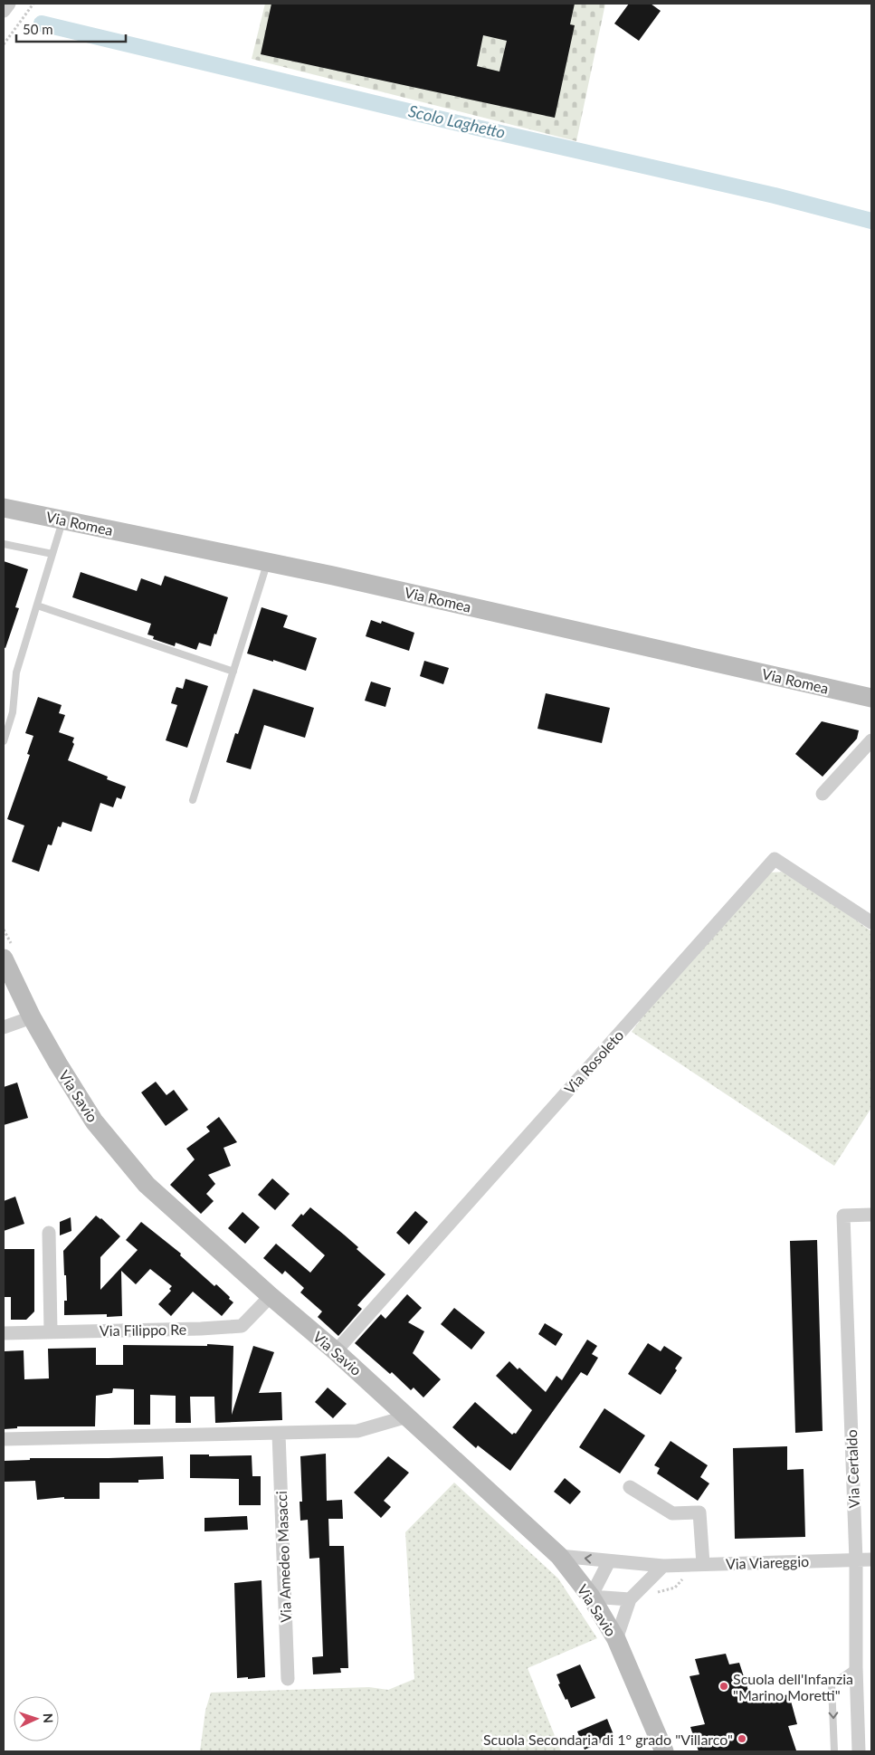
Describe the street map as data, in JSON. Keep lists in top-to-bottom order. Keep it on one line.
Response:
{"streets":{"street":["Via Romea","Via Rosoleto","Via Savio","Via Filippo Re","Via Certaldo","Via Amedeo Masacci","Via Viareggio"]},"crossings":[["Via Rosoleto","Via Savio"],["Via Savio","Via Filippo Re"],["Via Savio","Via Viareggio"],["Via Certaldo","Via Viareggio"]],"water":["Scolo Laghetto"],"places":["Scuola dell'Infanzia \"Marino Moretti\"","Scuola Secondaria di 1° grado \"Villarco\""],"scale_bar":"50 m","north":"right"}
